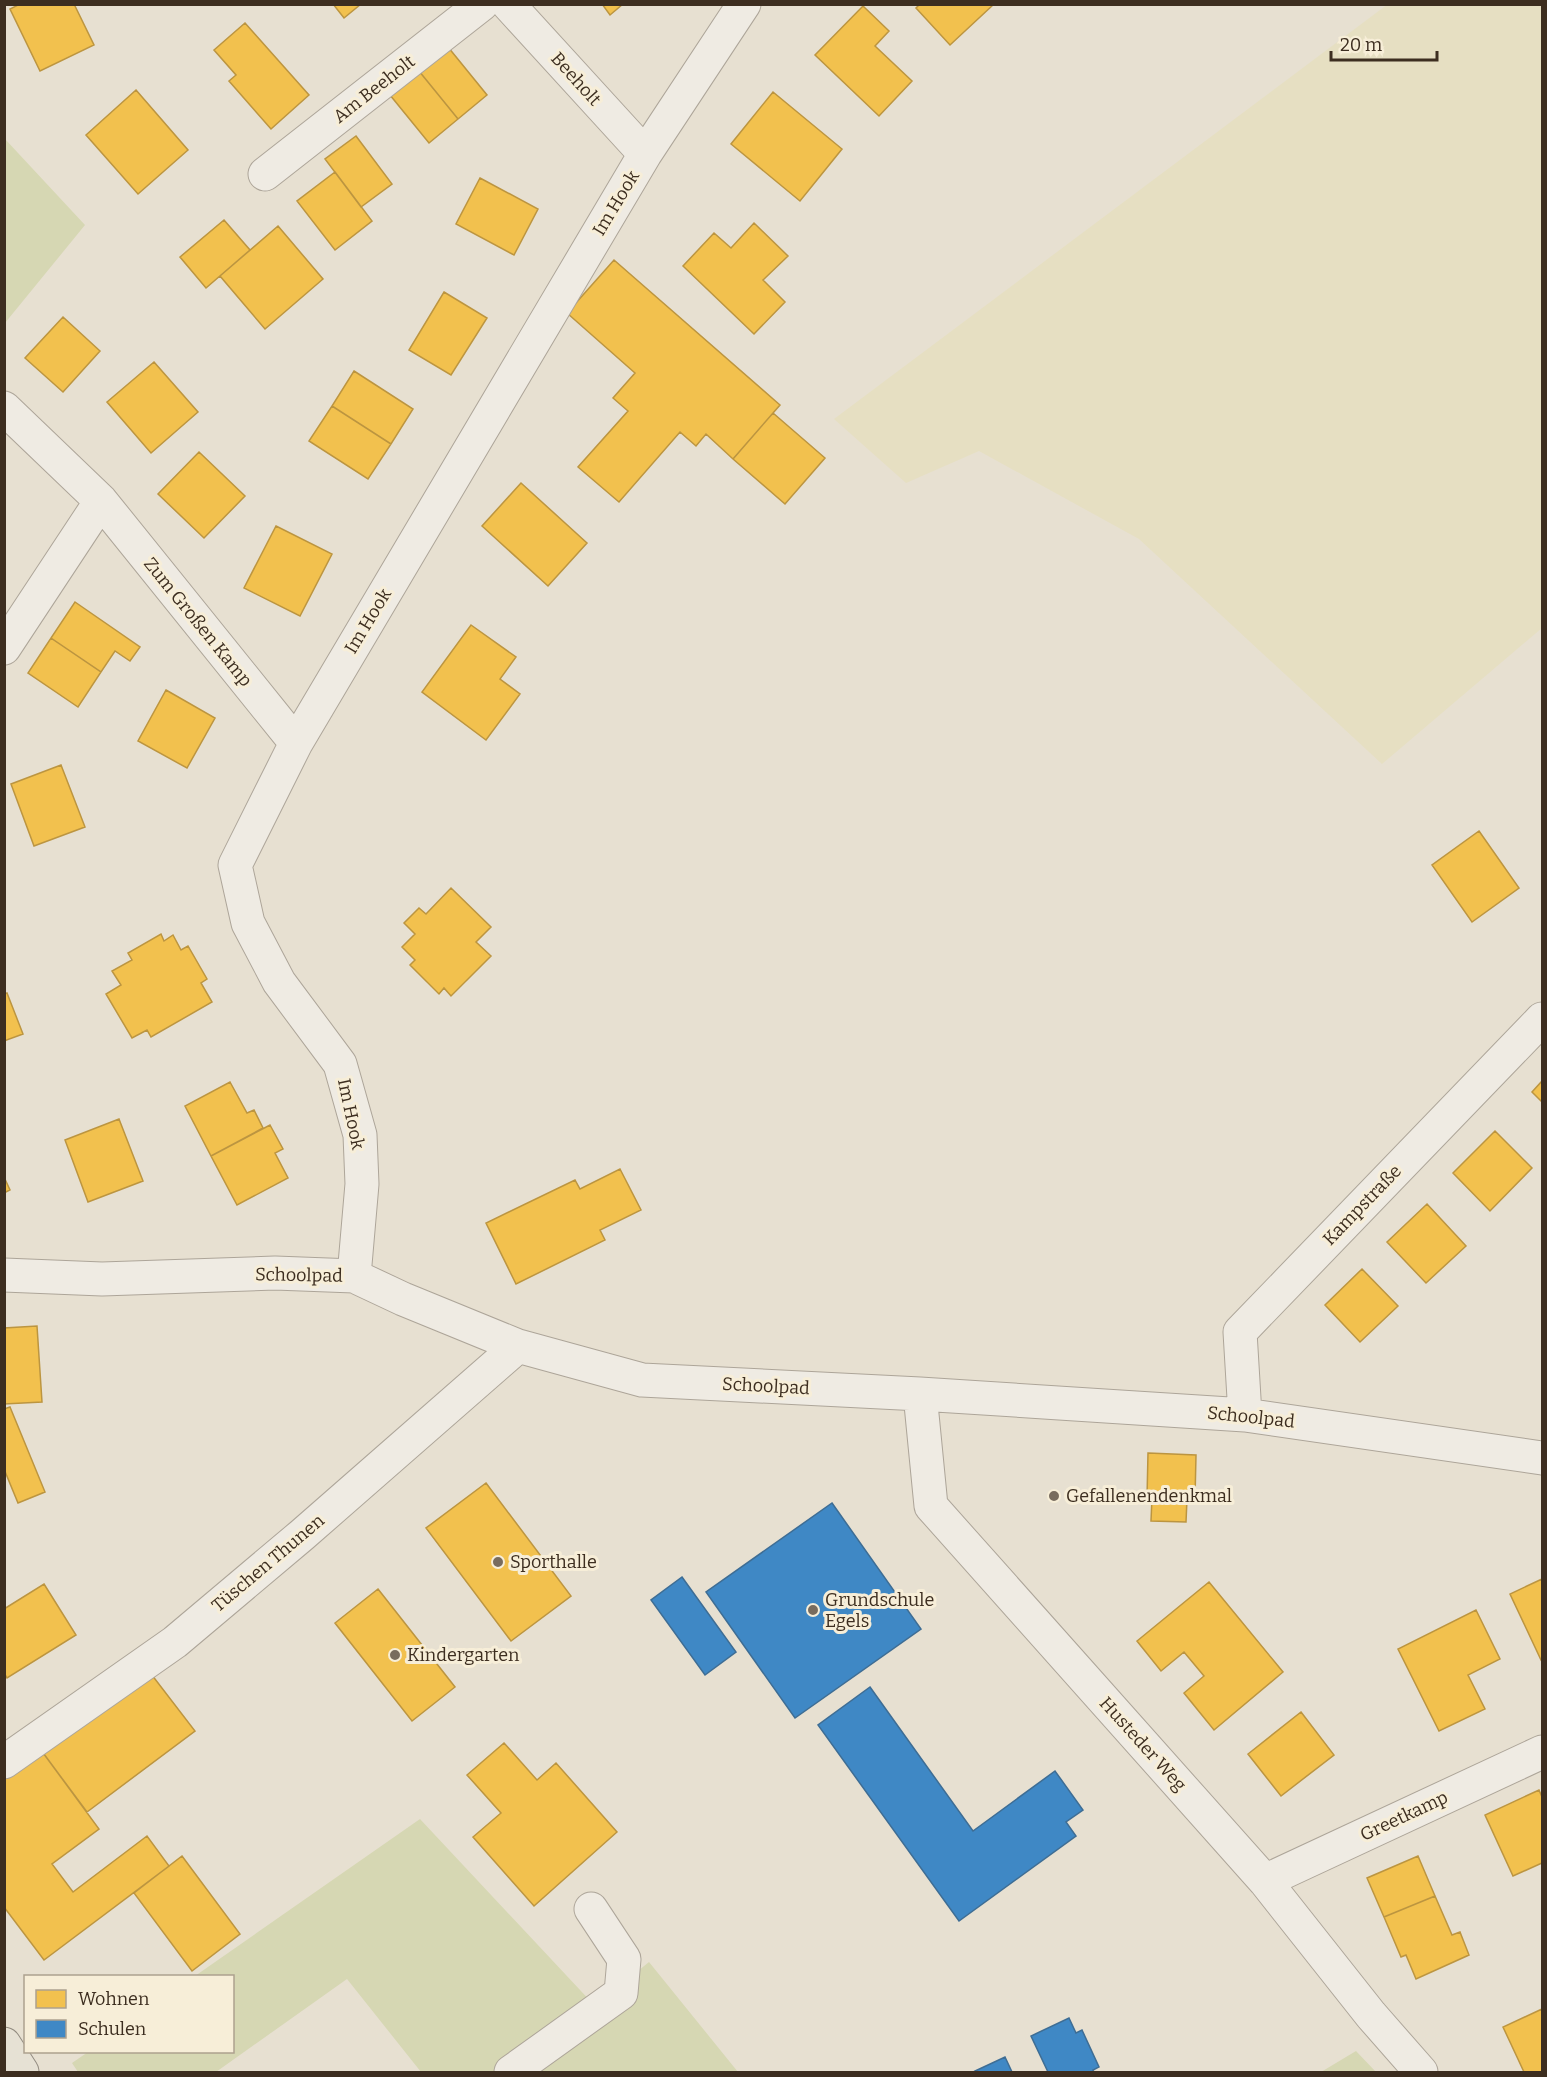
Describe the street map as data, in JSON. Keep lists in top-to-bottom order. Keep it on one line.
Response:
{"streets":{"street":["Beeholt","Am Beeholt","Im Hook","Zum Großen Kamp","Kampstraße","Schoolpad","Tüschen Thunen","Husteder Weg","Greetkamp"]},"crossings":[["Beeholt","Im Hook"],["Im Hook","Zum Großen Kamp"],["Im Hook","Schoolpad"],["Kampstraße","Schoolpad"],["Schoolpad","Tüschen Thunen"],["Schoolpad","Husteder Weg"],["Husteder Weg","Greetkamp"]],"places":["Gefallenendenkmal","Sporthalle","Grundschule Egels","Kindergarten"],"legend":["Wohnen","Schulen"],"scale_bar":"20 m"}
